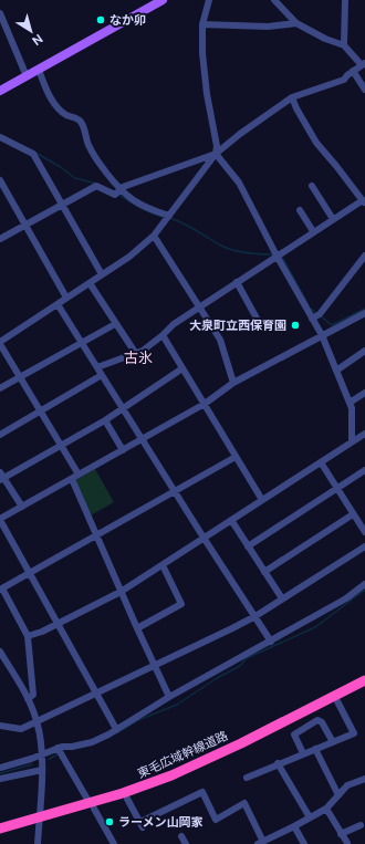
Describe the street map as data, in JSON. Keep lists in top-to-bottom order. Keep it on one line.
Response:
{"streets":{"highway":["東毛広域幹線道路"]},"districts":["古氷"],"places":["なか卯","大泉町立西保育園","ラーメン山岡家"],"north":"bottom right"}
